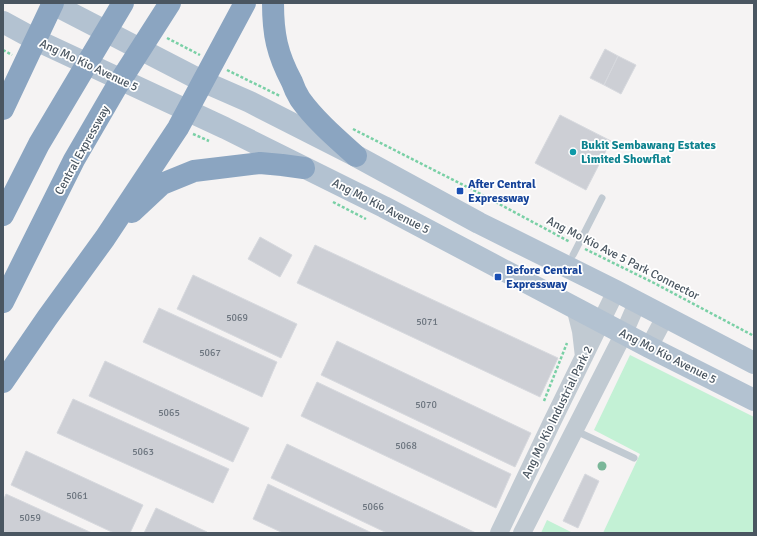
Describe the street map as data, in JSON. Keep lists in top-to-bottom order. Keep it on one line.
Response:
{"streets":{"highway":["Central Expressway"],"main road":["Ang Mo Kio Avenue 5"],"street":["Ang Mo Kio Industrial Park 2"],"path":["Ang Mo Kio Ave 5 Park Connector"]},"crossings":[["Ang Mo Kio Avenue 5","Ang Mo Kio Industrial Park 2"]],"places":{"other":["Bukit Sembawang Estates Limited Showflat"],"transit":["After Central Expressway","Before Central Expressway"]},"house_numbers":["5069","5071","5067","5070","5065","5068","5063","5061","5066","5059"]}
